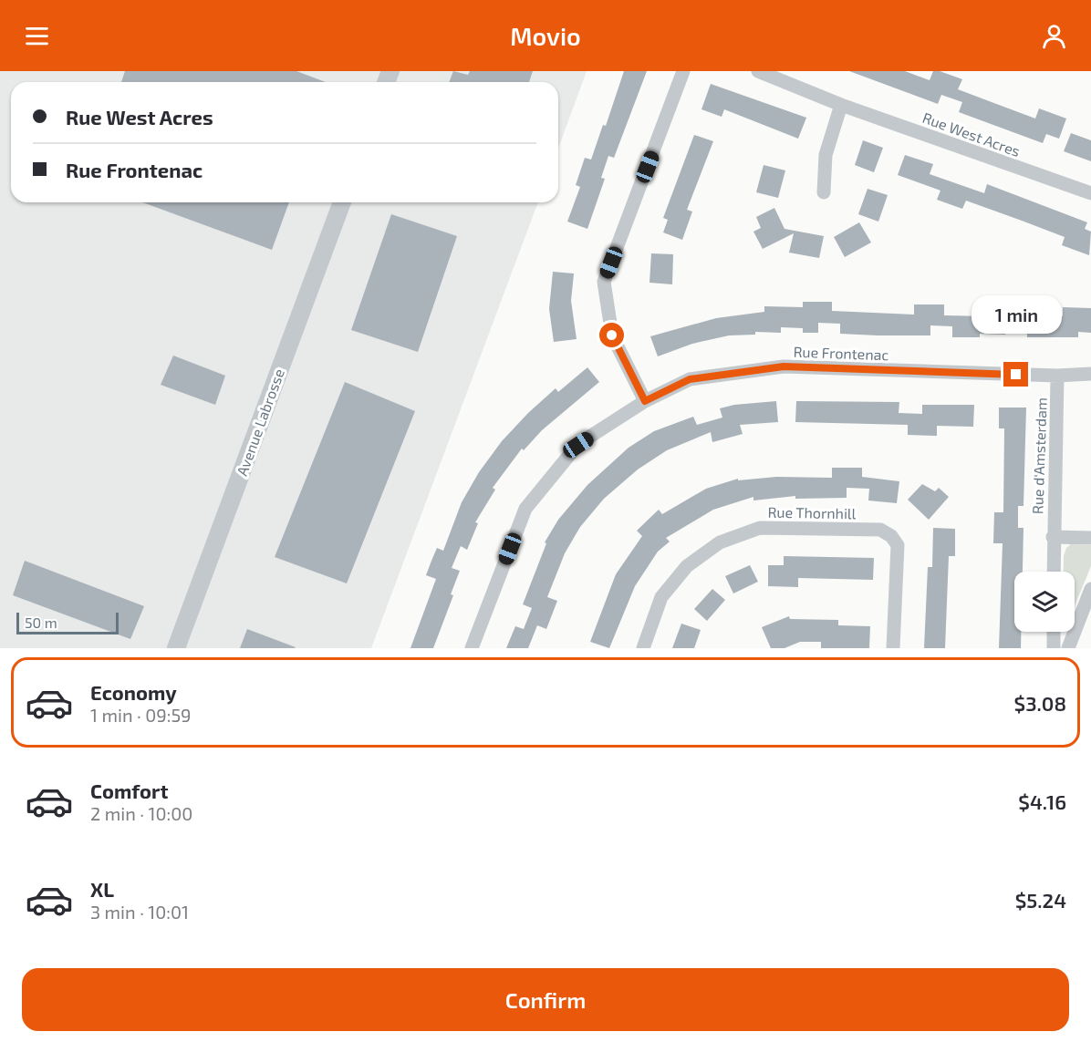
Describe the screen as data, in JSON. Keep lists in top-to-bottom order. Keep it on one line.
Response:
{"streets":{"street":["Rue West Acres","Rue Frontenac","Avenue Labrosse","Rue d'Amsterdam","Rue Thornhill"]},"crossings":[["Rue Frontenac","Rue d'Amsterdam"]],"scale_bar":"50 m","page":{"header":"Movio","banner":["Rue West Acres","Rue Frontenac"],"bubble":"1 min","scale":"50 m","list":[{"name":"Economy","note":"1 min · 09:59","value":"$3.08"},{"name":"Comfort","note":"2 min · 10:00","value":"$4.16"},{"name":"XL","note":"3 min · 10:01","value":"$5.24"}],"buttons":"Confirm"}}
